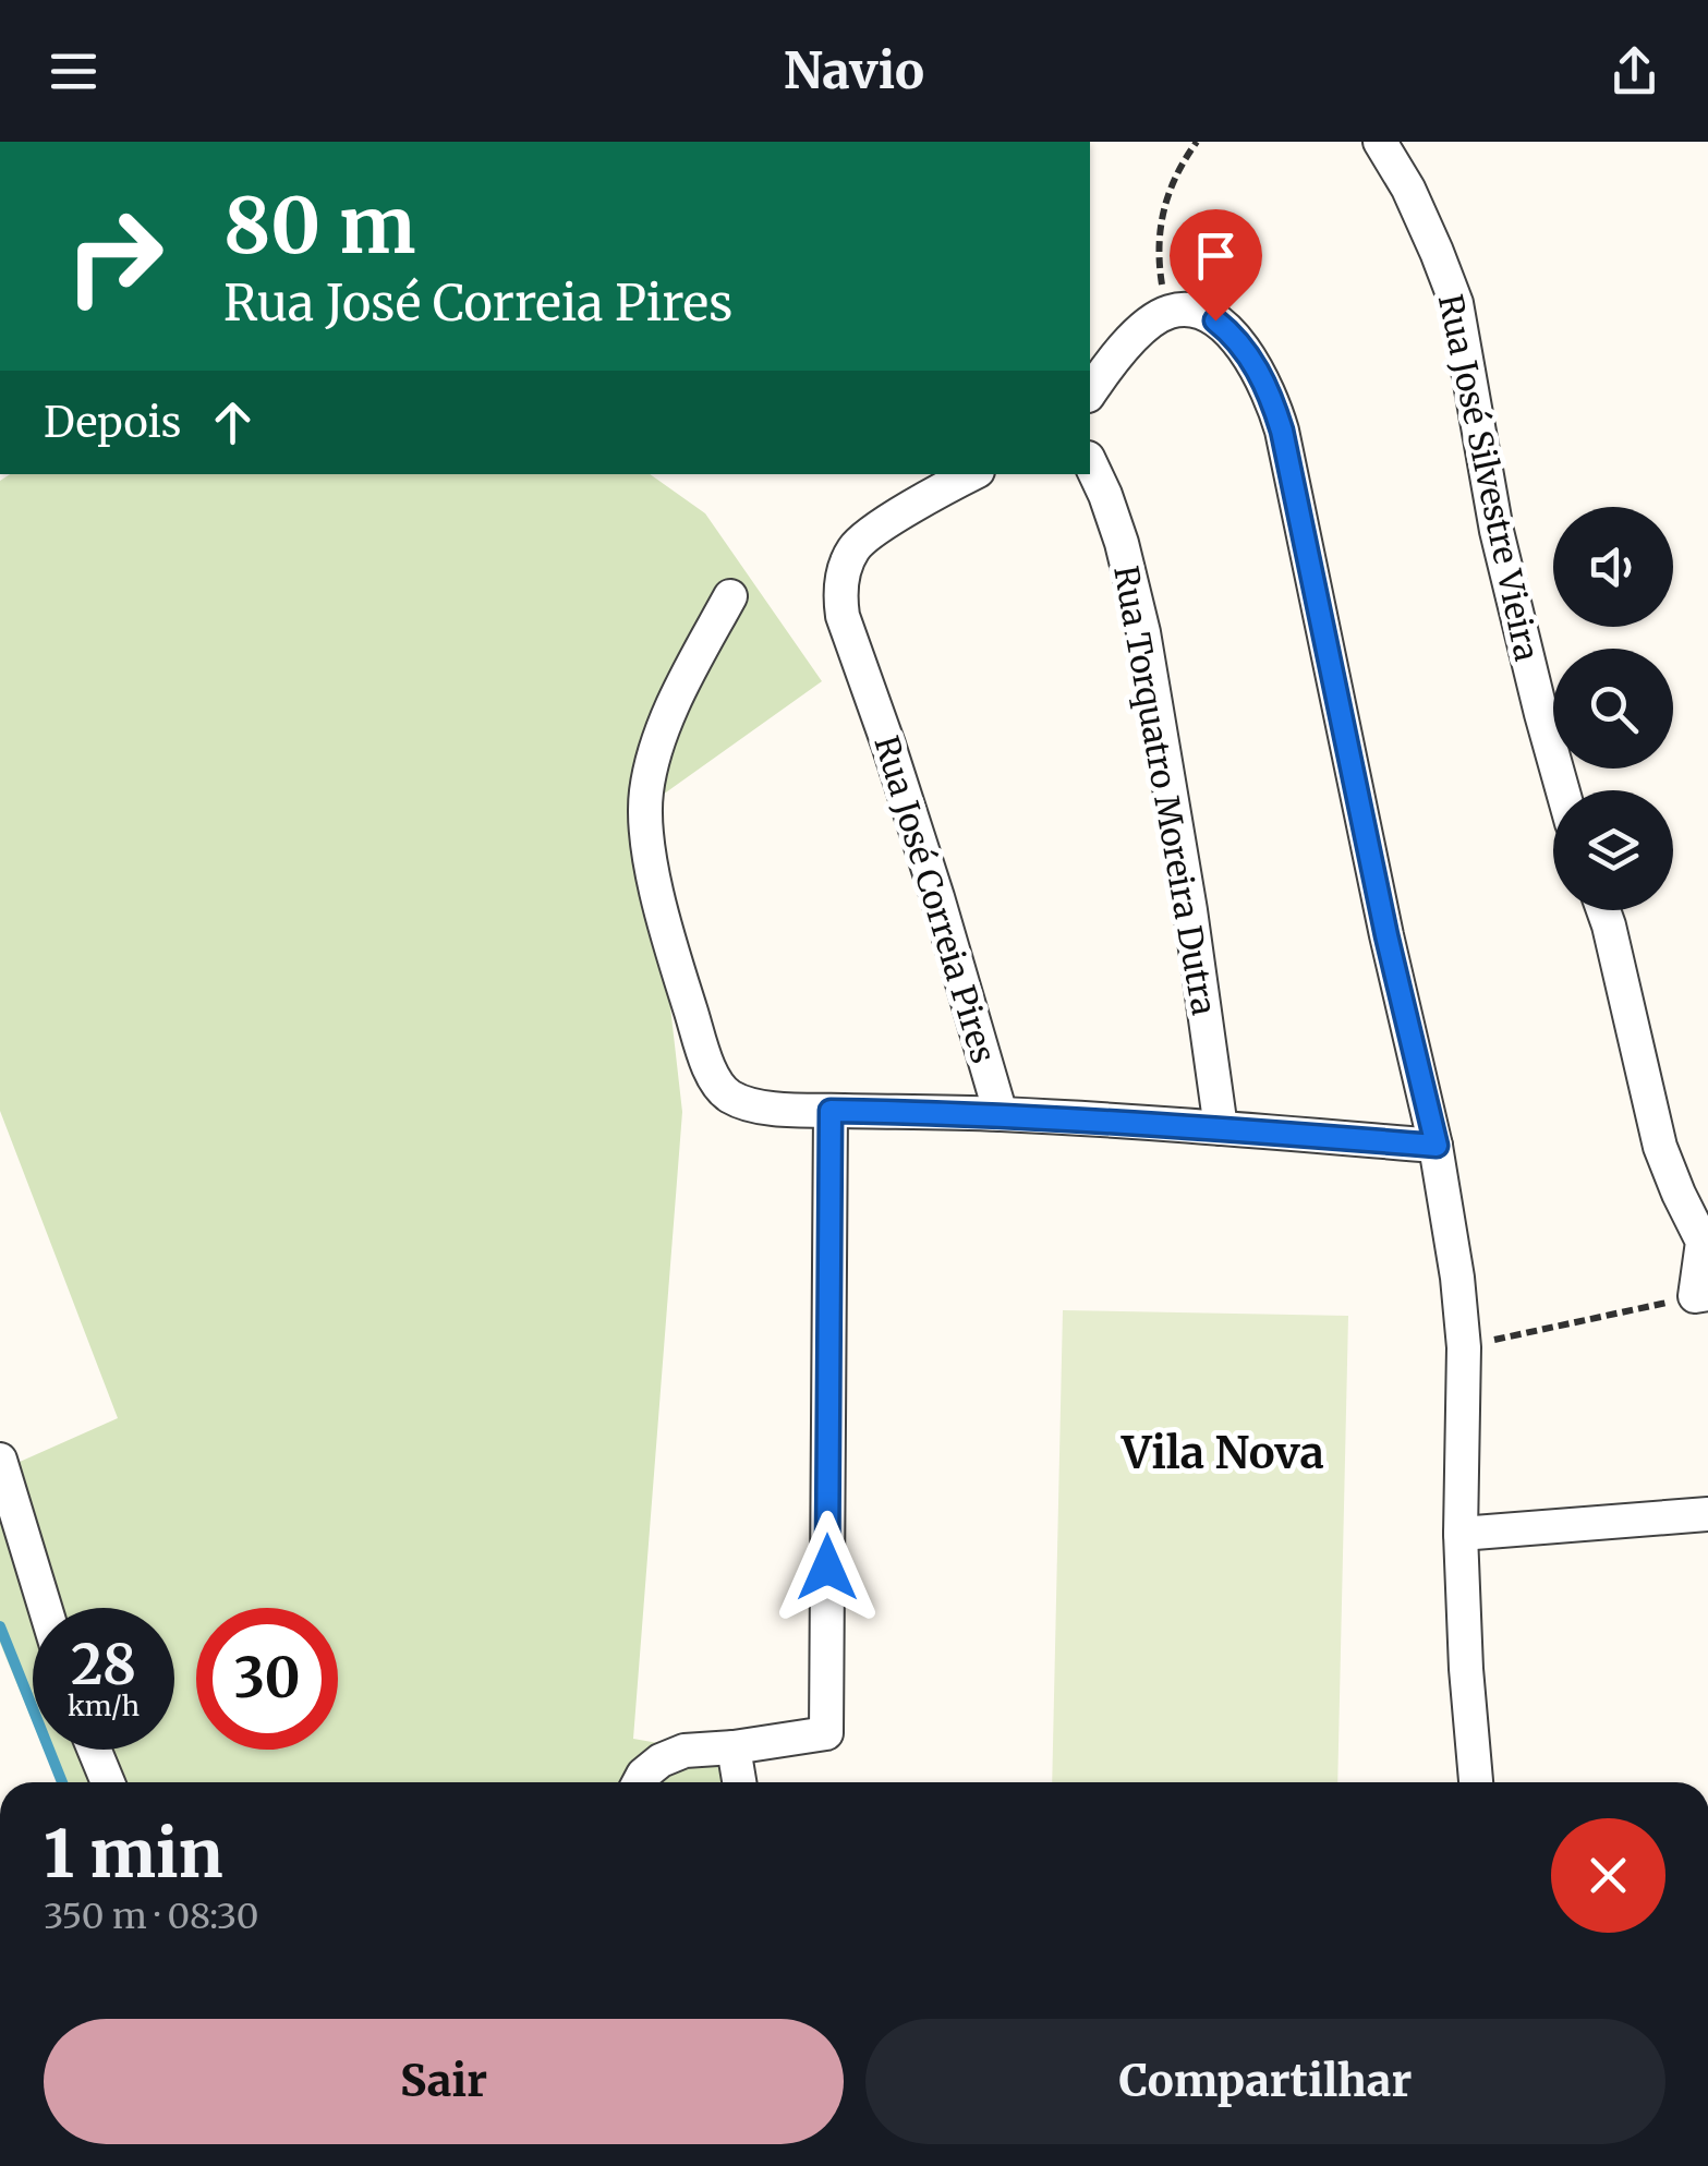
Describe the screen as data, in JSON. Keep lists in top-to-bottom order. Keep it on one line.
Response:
{"streets":{"street":["Rua José Silvestre Vieira","Rua Torquatro Moreira Dutra","Rua José Correia Pires"]},"districts":["Vila Nova"],"page":{"header":"Navio","turn":["80 m","Rua José Correia Pires"],"then":"Depois","speed":"28 km/h","limit":"30","heading":["1 min","350 m · 08:30"],"buttons":["Sair","Compartilhar"]}}
